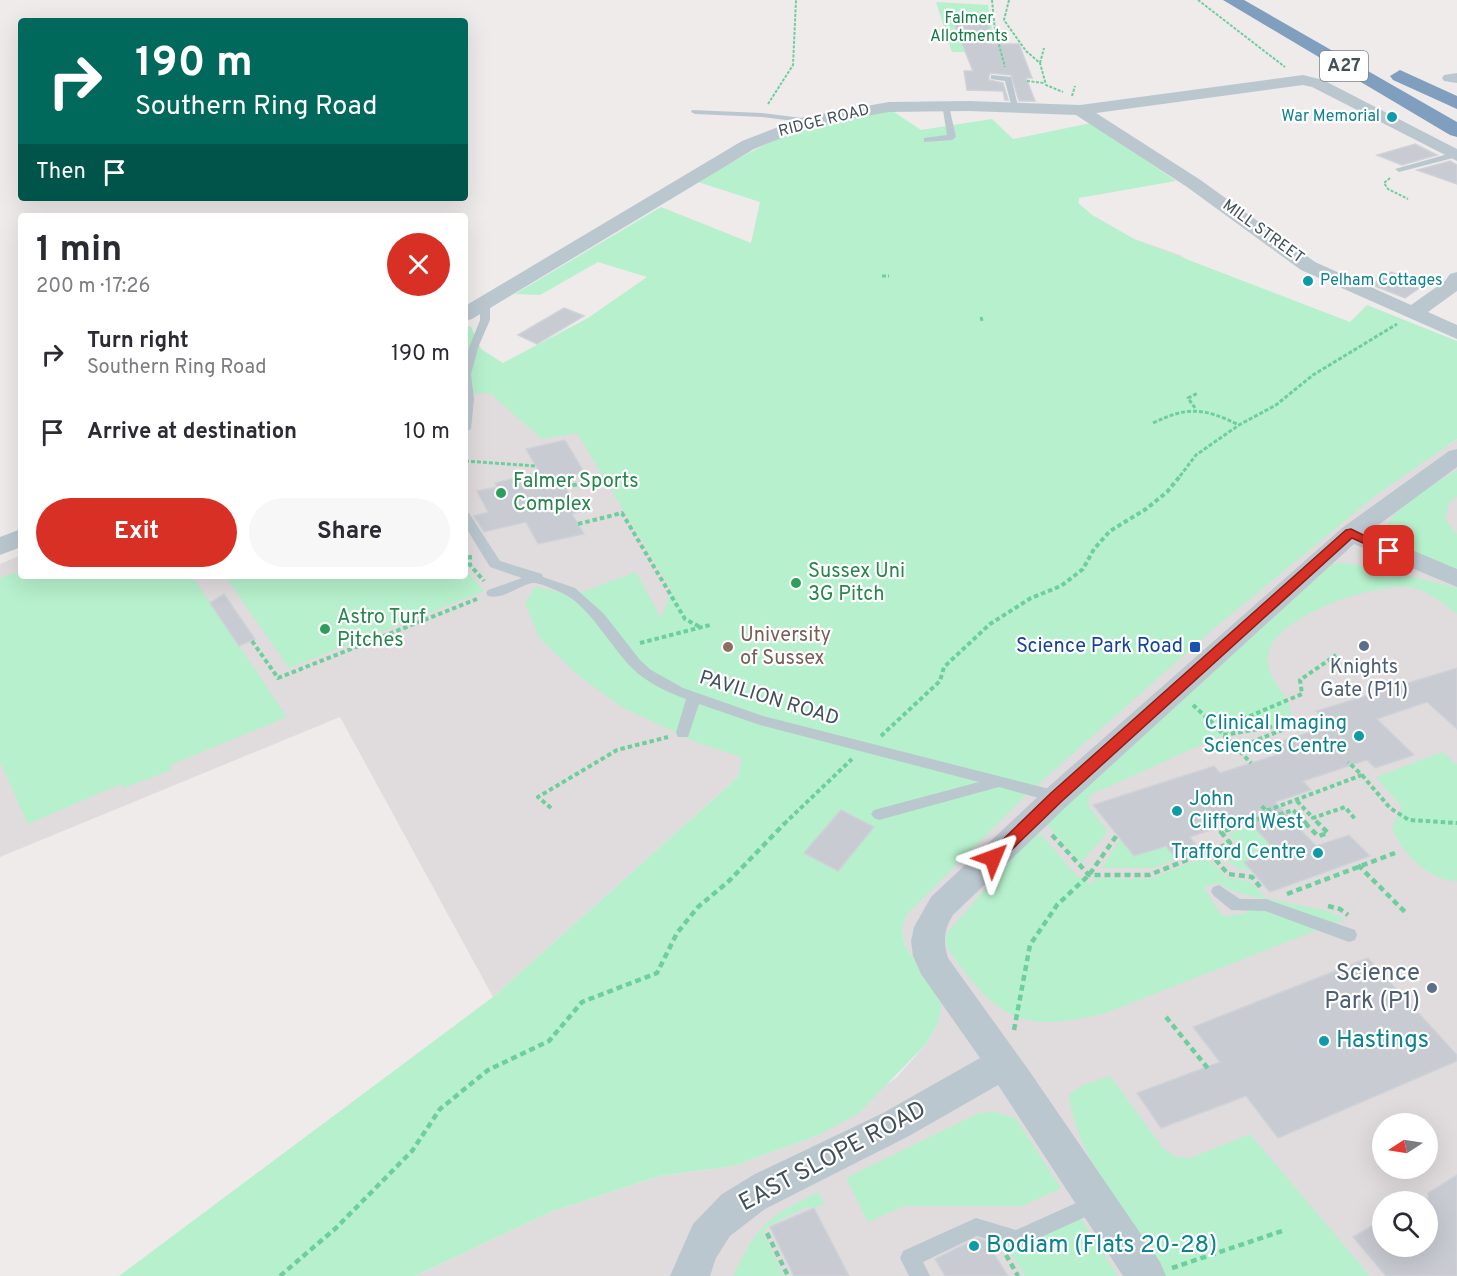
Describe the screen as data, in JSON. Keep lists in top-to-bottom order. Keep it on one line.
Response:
{"streets":{"highway":["A27"],"street":["RIDGE ROAD","MILL STREET","EAST SLOPE ROAD"],"lane":["PAVILION ROAD"]},"crossings":[["RIDGE ROAD","MILL STREET"]],"parks":["Falmer Allotments"],"places":{"other":["War Memorial","Pelham Cottages","Falmer Sports Complex","Sussex Uni 3G Pitch","Astro Turf Pitches","Knights Gate (P11)","University of Sussex","Clinical Imaging Sciences Centre","John Clifford West","Trafford Centre","Science Park (P1)","Hastings","Bodiam (Flats 20-28)"],"transit":["Science Park Road"]},"north":"left","page":{"turn":["190 m","Southern Ring Road"],"then":"Then","heading":["1 min","200 m · 17:26"],"list":[{"name":"Turn right","note":"Southern Ring Road","value":"190 m"},{"name":"Arrive at destination","value":"10 m"}],"buttons":["Exit","Share"]}}
